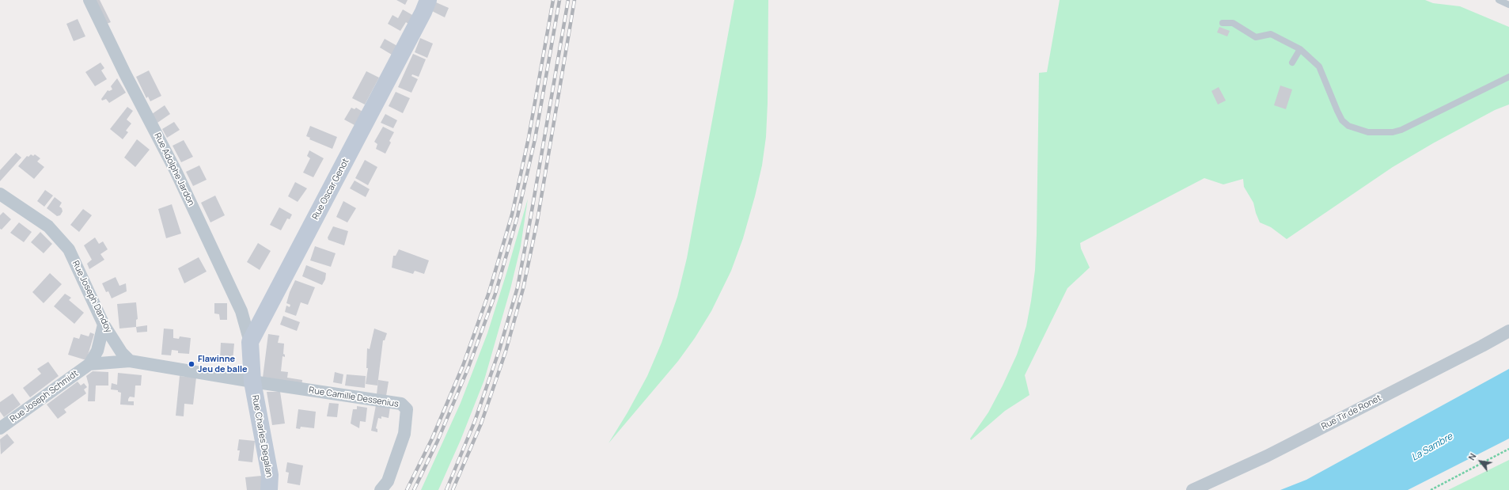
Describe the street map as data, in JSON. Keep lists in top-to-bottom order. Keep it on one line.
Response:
{"streets":{"street":["Rue Adolphe Jardon","Rue Oscar Genot","Rue Joseph Dandoy","Rue Joseph Schmidt","Rue Camille Dessenius","Rue Tir de Ronet","Rue Charles Degalan"]},"crossings":[["Rue Adolphe Jardon","Rue Oscar Genot"],["Rue Oscar Genot","Rue Camille Dessenius"],["Rue Oscar Genot","Rue Charles Degalan"],["Rue Camille Dessenius","Rue Charles Degalan"]],"water":["La Sambre"],"places":["Flawinne Jeu de balle"],"north":"top left"}
